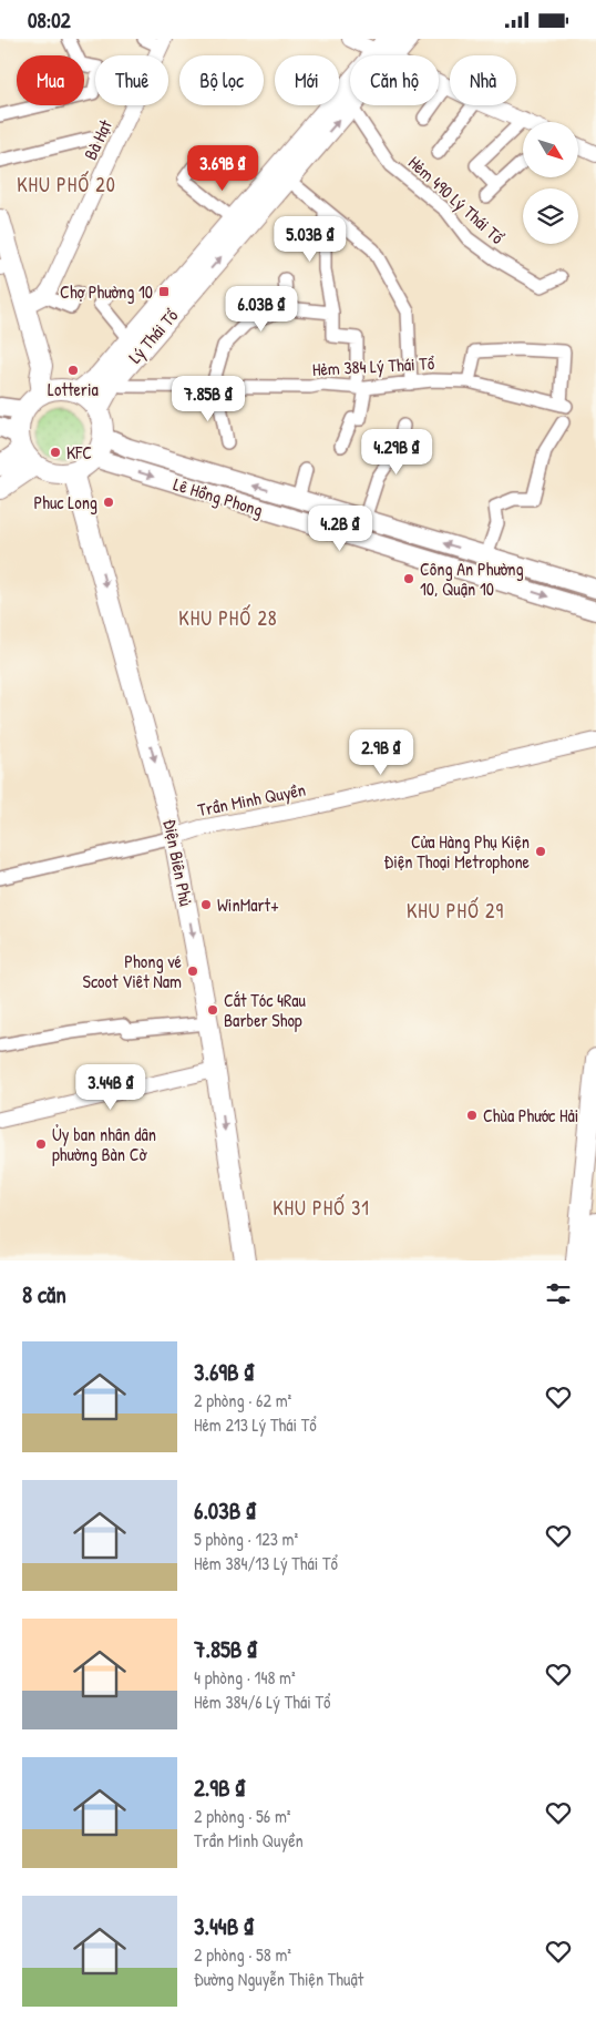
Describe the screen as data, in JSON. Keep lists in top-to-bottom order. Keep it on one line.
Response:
{"streets":{"main road":["Lý Thái Tổ","Lê Hồng Phong","Điện Biên Phủ"],"street":["Bà Hạt","Hẻm 490 Lý Thái Tổ","Hẻm 384 Lý Thái Tổ","Trần Minh Quyền"]},"crossings":[["Hẻm 490 Lý Thái Tổ","Lý Thái Tổ"],["Lý Thái Tổ","Hẻm 384 Lý Thái Tổ"],["Lý Thái Tổ","Lê Hồng Phong"],["Lý Thái Tổ","Điện Biên Phủ"],["Lê Hồng Phong","Điện Biên Phủ"],["Trần Minh Quyền","Điện Biên Phủ"]],"one_way":["Điện Biên Phủ"],"districts":["KHU PHỐ 20","KHU PHỐ 28","KHU PHỐ 29","KHU PHỐ 31"],"places":{"transit":["Chợ Phường 10"],"other":["Lotteria","KFC","Phuc Long","Công An Phường 10, Quận 10","Cửa Hàng Phụ Kiện Điện Thoại Metrophone","WinMart+","Phong vé Scoot Viêt Nam","Cắt Tóc 4Rau Barber Shop","Chùa Phước Hải","Ủy ban nhân dân phường Bàn Cờ"]},"north":"bottom right","page":{"status":"08:02","chip":["Mua","Thuê","Bộ lọc","Mới","Căn hộ","Nhà"],"price":["3.69B ₫","5.03B ₫","6.03B ₫","7.85B ₫","4.29B ₫","4.2B ₫","2.9B ₫","3.44B ₫"],"heading":"8 căn","list":[{"name":"3.69B ₫","note":"2 phòng · 62 m² · Hẻm 213 Lý Thái Tổ"},{"name":"6.03B ₫","note":"5 phòng · 123 m² · Hẻm 384/13 Lý Thái Tổ"},{"name":"7.85B ₫","note":"4 phòng · 148 m² · Hẻm 384/6 Lý Thái Tổ"},{"name":"2.9B ₫","note":"2 phòng · 56 m² · Trần Minh Quyền"},{"name":"3.44B ₫","note":"2 phòng · 58 m² · Đường Nguyễn Thiện Thuật"}]}}
